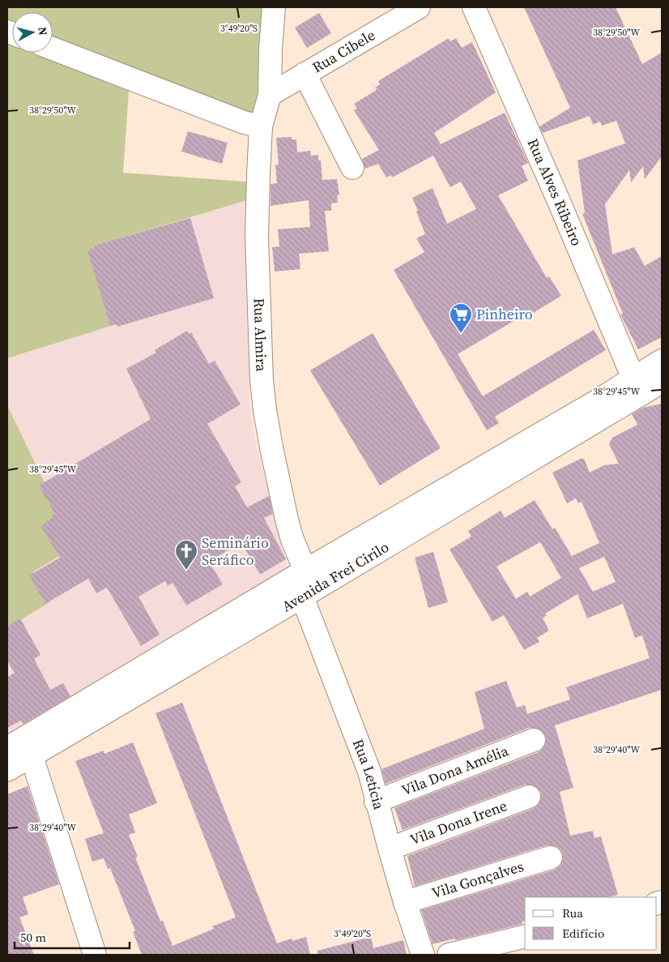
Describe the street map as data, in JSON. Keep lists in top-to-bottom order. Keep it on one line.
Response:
{"streets":{"street":["Rua Cibele","Rua Alves Ribeiro","Rua Almira","Avenida Frei Cirilo","Vila Dona Amélia","Rua Letícia","Vila Dona Irene","Vila Gonçalves"]},"crossings":[["Rua Cibele","Rua Almira"],["Rua Alves Ribeiro","Avenida Frei Cirilo"],["Rua Almira","Avenida Frei Cirilo"],["Rua Almira","Rua Letícia"],["Avenida Frei Cirilo","Rua Letícia"],["Vila Dona Amélia","Rua Letícia"],["Rua Letícia","Vila Dona Irene"],["Rua Letícia","Vila Gonçalves"]],"places":{"supermarket":["Pinheiro"],"church":["Seminário Seráfico"]},"legend":["Rua","Edifício"],"scale_bar":"50 m","north":"right","coordinates":["3°49'20\"S","38°29'50\"W","38°29'45\"W","38°29'40\"W"]}
